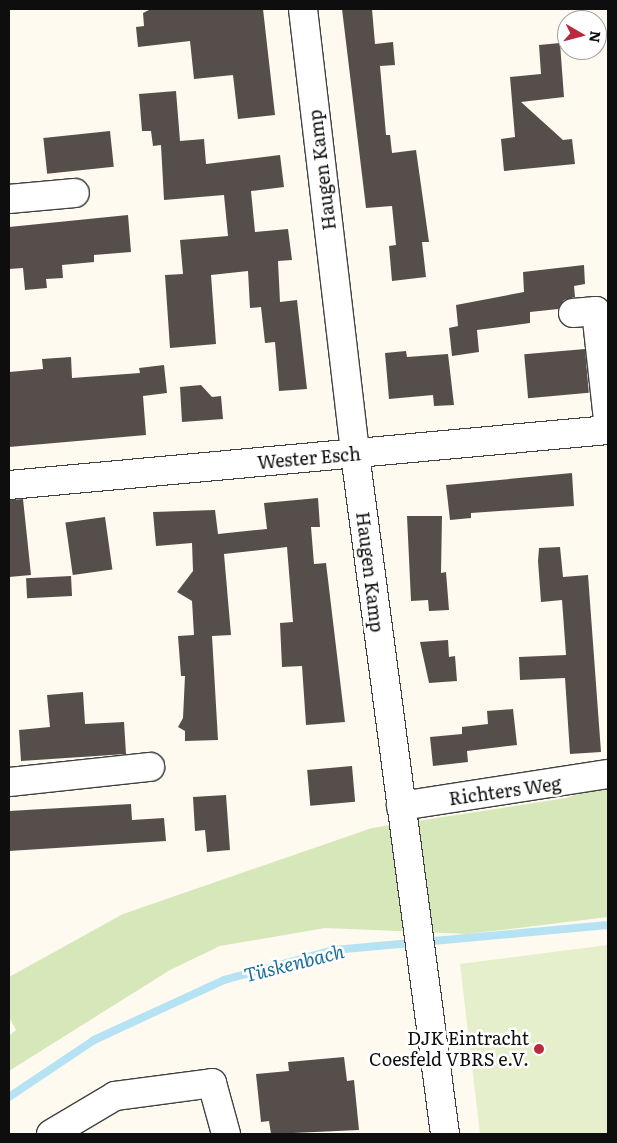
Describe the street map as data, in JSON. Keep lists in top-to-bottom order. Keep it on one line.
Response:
{"streets":{"street":["Haugen Kamp","Wester Esch","Richters Weg"]},"crossings":[["Haugen Kamp","Wester Esch"],["Haugen Kamp","Richters Weg"]],"water":["Tüskenbach"],"places":["DJK Eintracht Coesfeld VBRS e.V."],"north":"right"}
